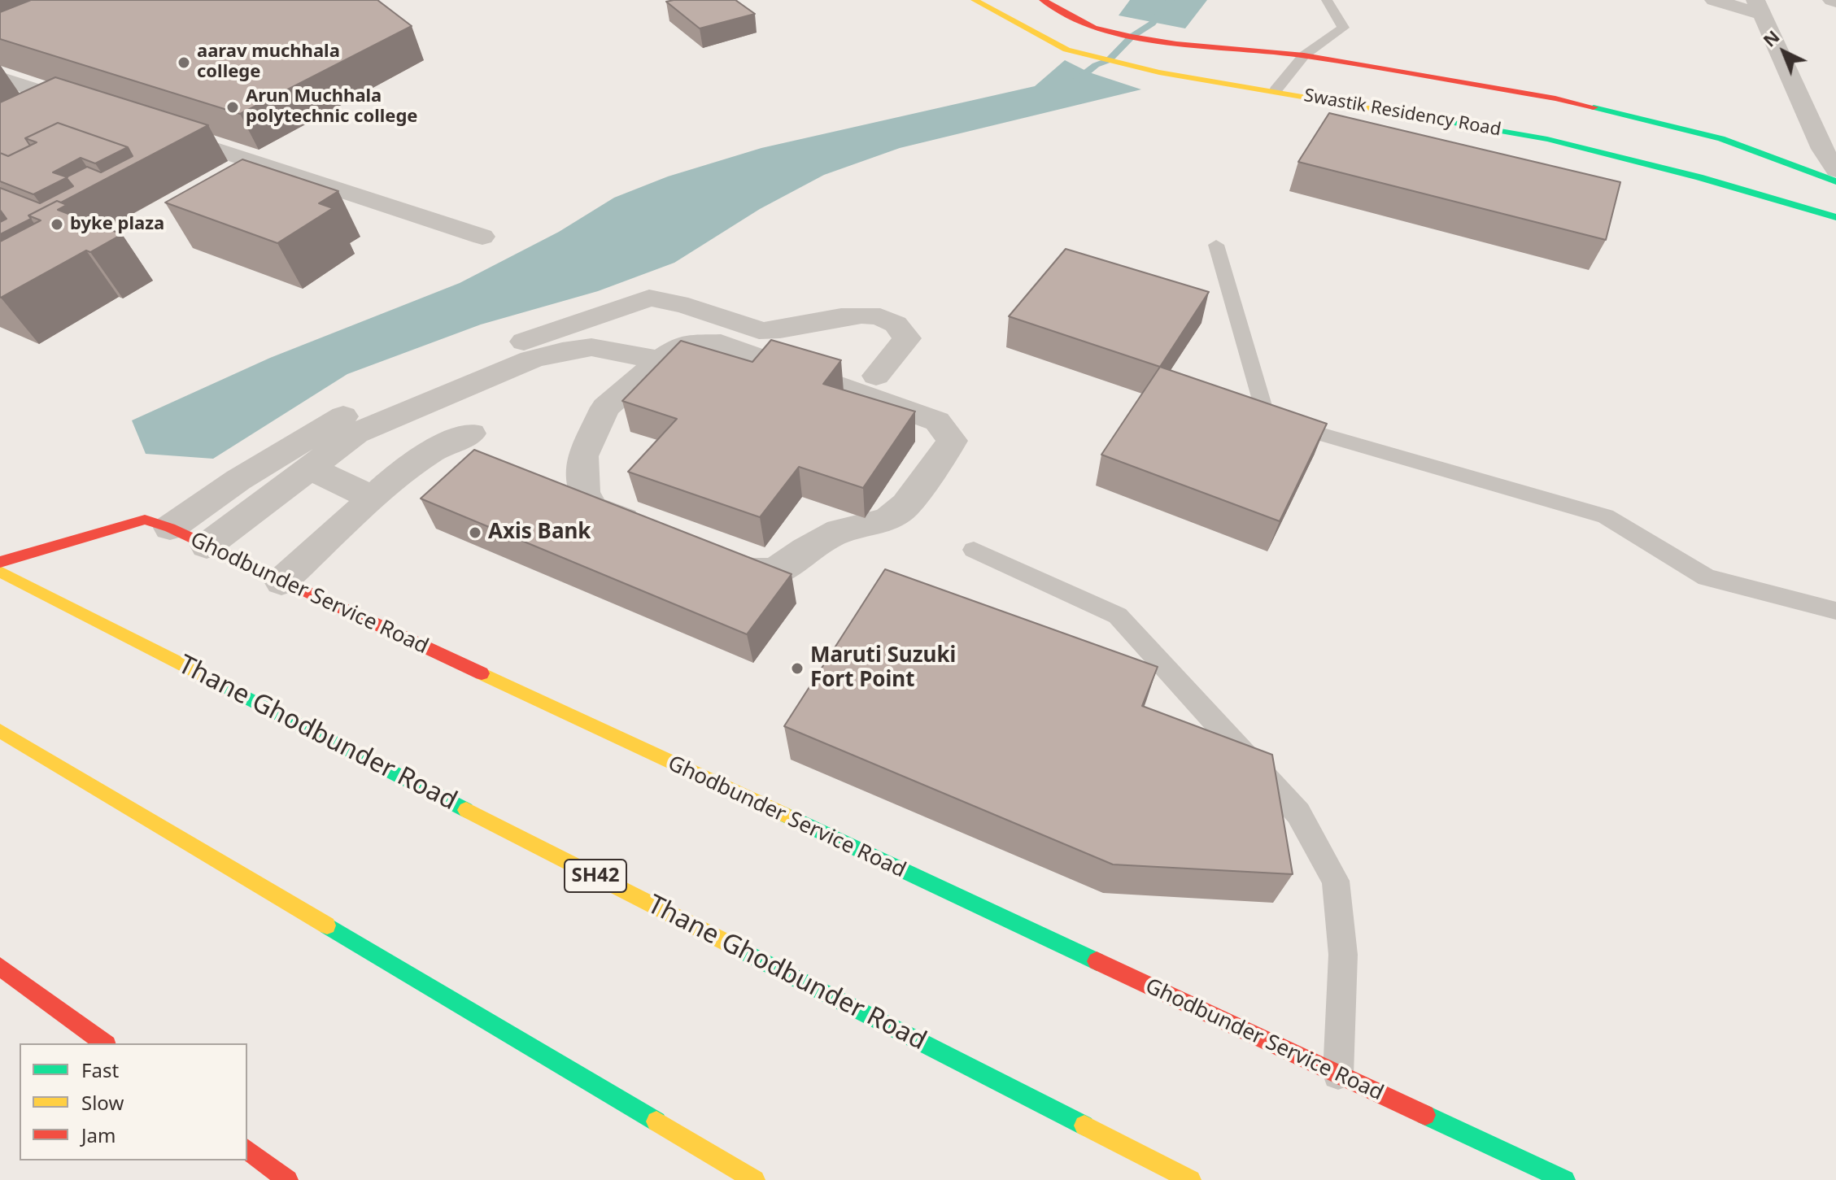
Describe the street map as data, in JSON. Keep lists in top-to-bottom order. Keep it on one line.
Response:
{"streets":{"main road":["Swastik Residency Road","Ghodbunder Service Road","Thane Ghodbunder Road","SH42"]},"places":["aarav muchhala college","Arun Muchhala polytechnic college","byke plaza","Axis Bank","Maruti Suzuki Fort Point"],"legend":["Fast","Slow","Jam"],"north":"top left"}
